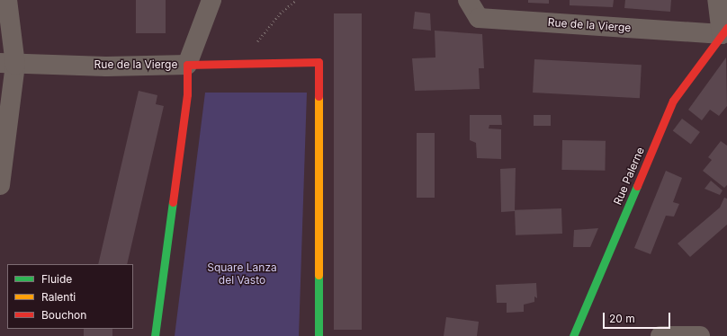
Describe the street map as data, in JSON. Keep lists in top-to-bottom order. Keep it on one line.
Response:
{"streets":{"street":["Rue de la Vierge","Rue Palerne"]},"crossings":[["Rue de la Vierge","Rue Palerne"]],"parks":["Square Lanza del Vasto"],"legend":["Fluide","Ralenti","Bouchon"],"scale_bar":"20 m"}
